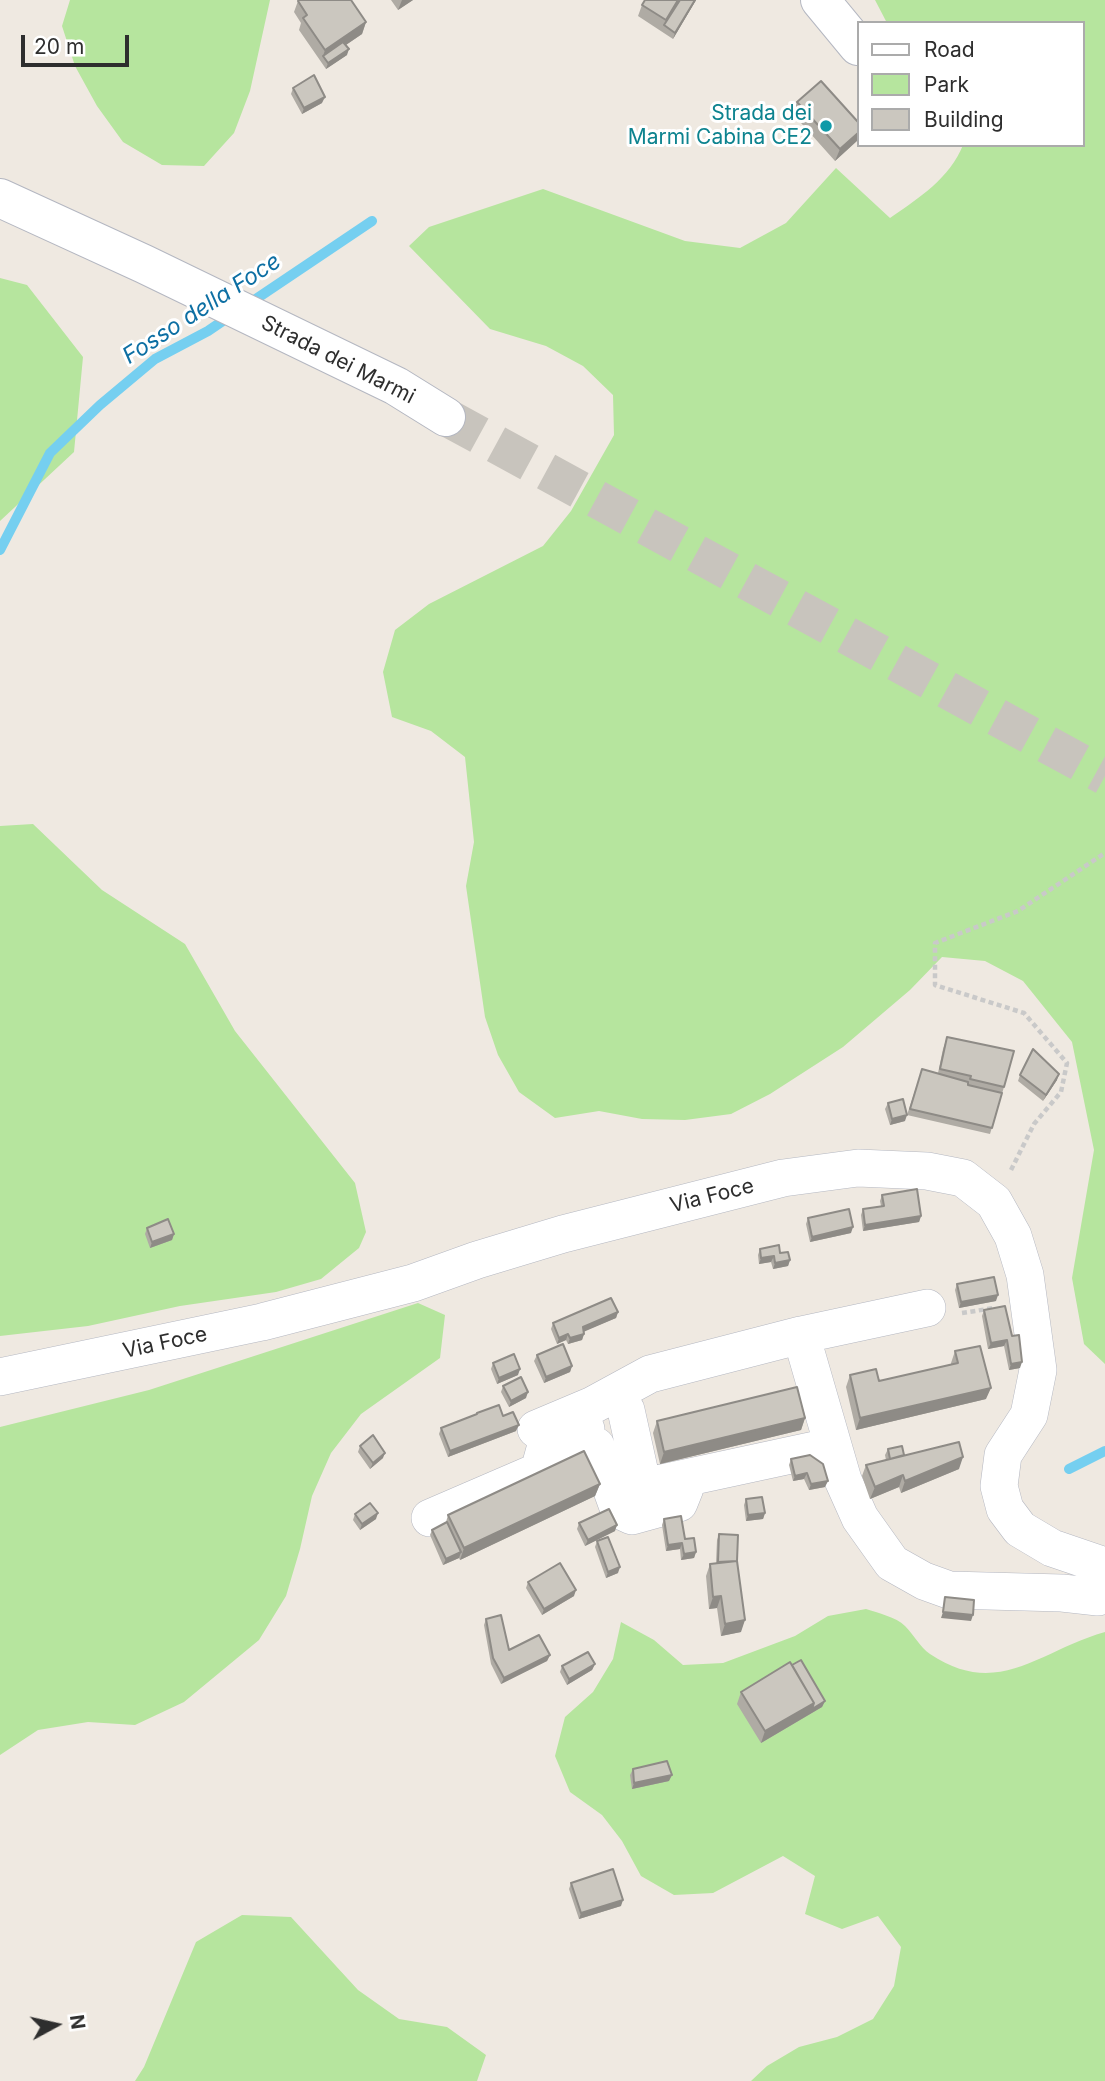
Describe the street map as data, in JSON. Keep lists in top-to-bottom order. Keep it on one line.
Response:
{"streets":{"main road":["Strada dei Marmi"],"street":["Via Foce"]},"water":["Fosso della Foce"],"places":["Strada dei Marmi Cabina CE2"],"legend":["Road","Park","Building"],"scale_bar":"20 m","north":"right"}
